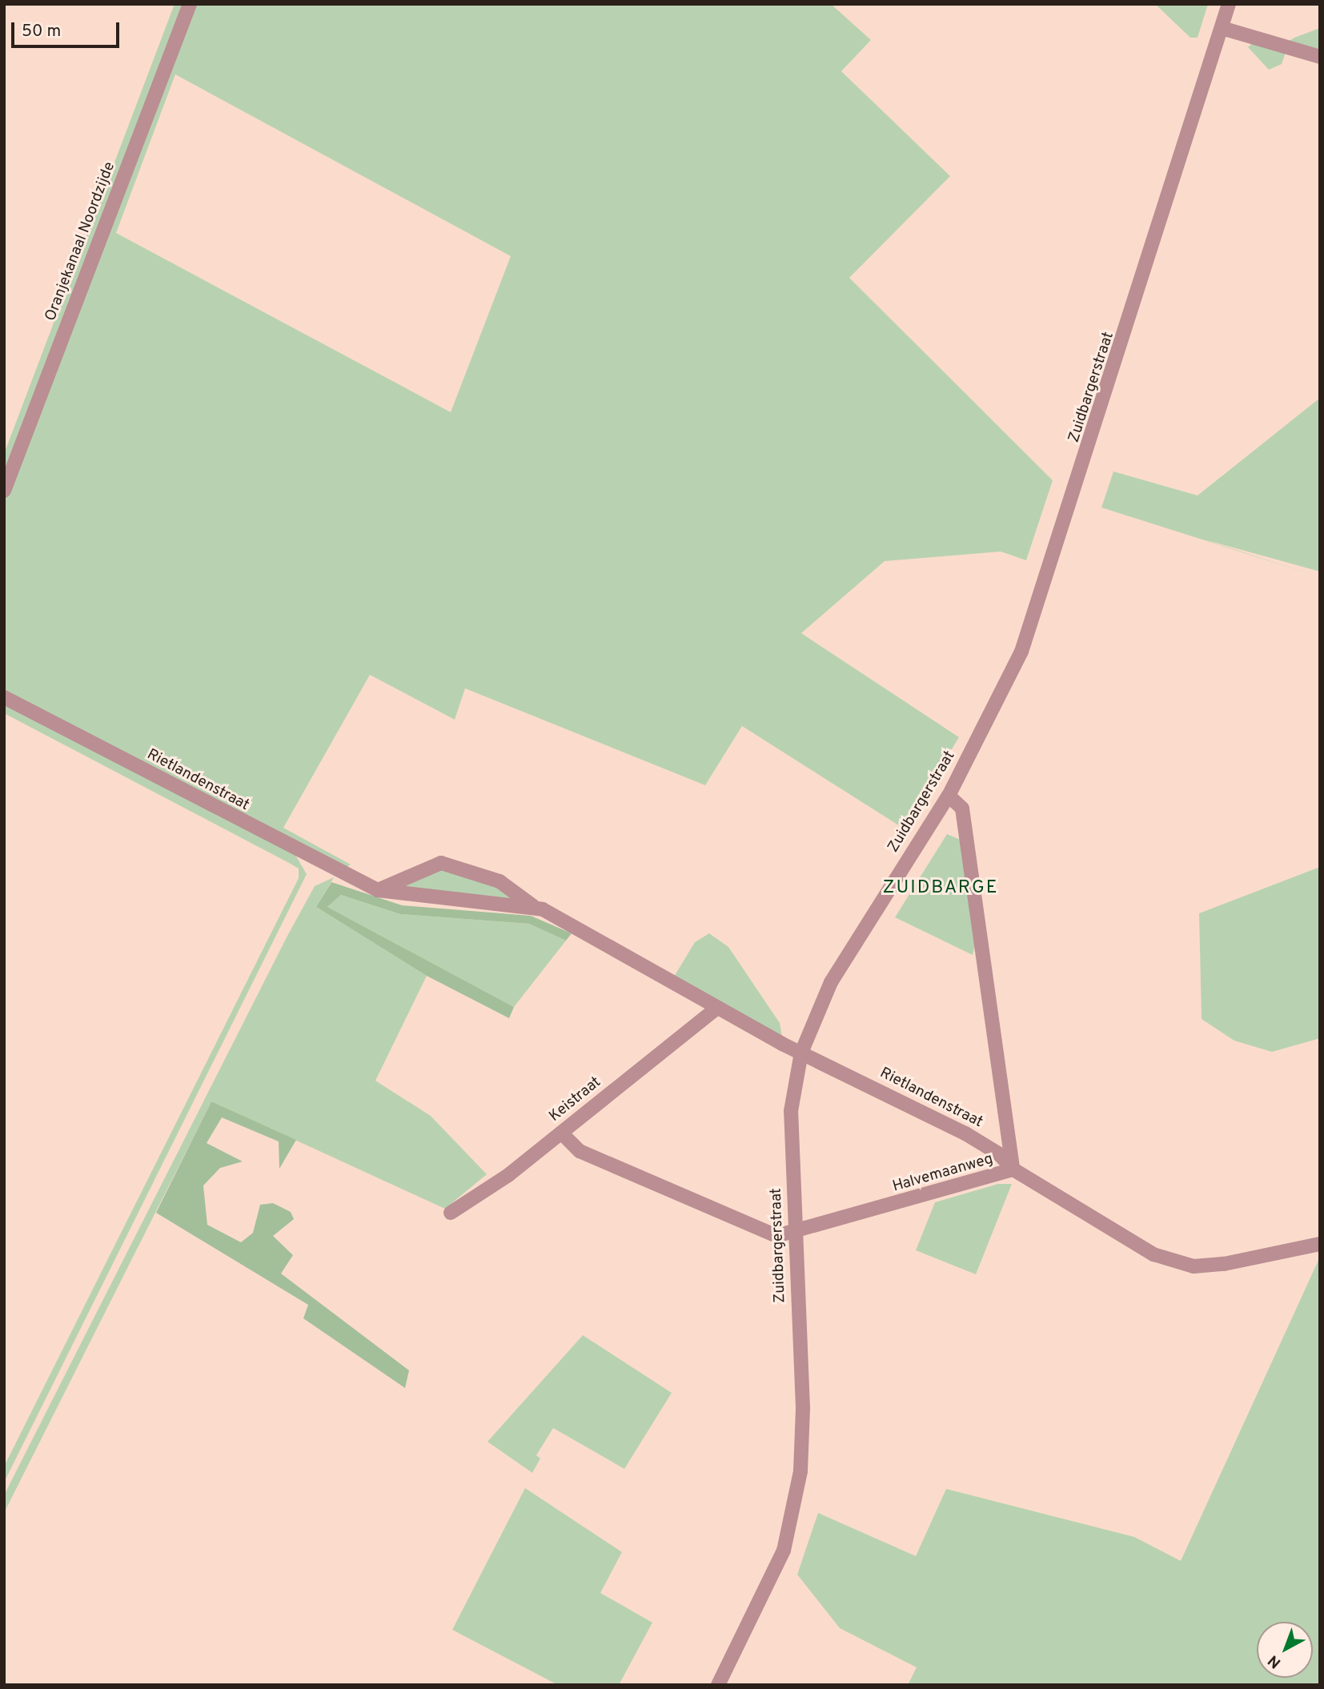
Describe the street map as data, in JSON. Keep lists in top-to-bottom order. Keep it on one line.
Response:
{"streets":{"street":["Oranjekanaal Noordzijde","Zuidbargerstraat","Rietlandenstraat","Keistraat","Halvemaanweg"]},"crossings":[["Zuidbargerstraat","Rietlandenstraat"],["Zuidbargerstraat","Halvemaanweg"],["Rietlandenstraat","Keistraat"],["Rietlandenstraat","Halvemaanweg"],["Keistraat","Halvemaanweg"]],"districts":["ZUIDBARGE"],"scale_bar":"50 m","north":"bottom left"}
